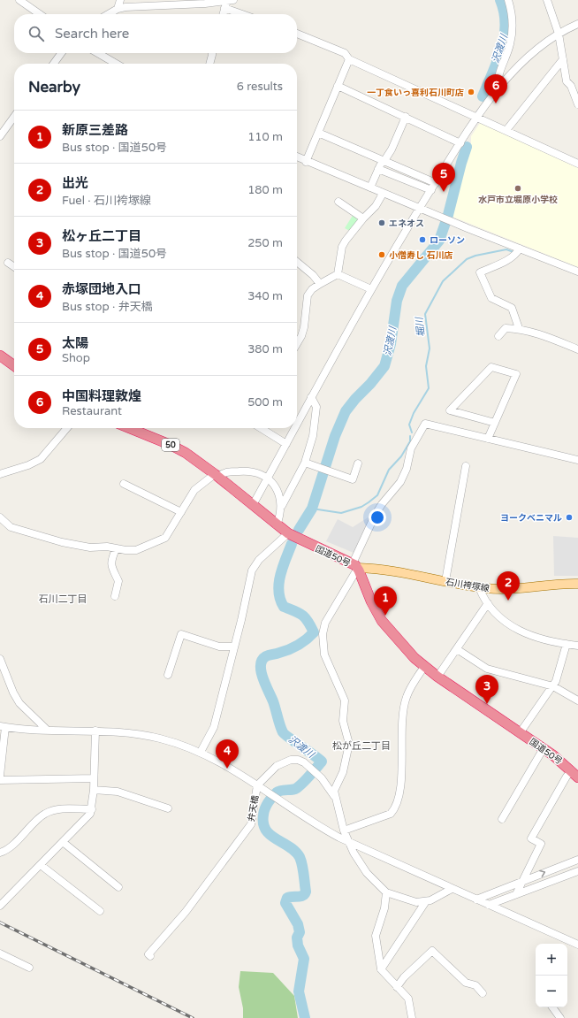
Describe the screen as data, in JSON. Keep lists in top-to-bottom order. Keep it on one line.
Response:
{"streets":{"highway":["50","国道50号"],"main road":["石川袴塚線"],"street":["弁天橋"]},"crossings":[["国道50号","石川袴塚線"]],"districts":["石川二丁目","松が丘二丁目"],"water":["沢渡川","堀川"],"places":["一丁食いっ喜利石川町店","水戸市立堀原小学校","エネオス","ローソン","小僧寿し 石川店","ヨークベニマル"],"page":{"search":"Search here","heading":["Nearby","6 results"],"pins":["6","5","2","1","3","4"],"list":[{"mark":"1","name":"新原三差路","note":"Bus stop · 国道50号","value":"110 m"},{"mark":"2","name":"出光","note":"Fuel · 石川袴塚線","value":"180 m"},{"mark":"3","name":"松ヶ丘二丁目","note":"Bus stop · 国道50号","value":"250 m"},{"mark":"4","name":"赤塚団地入口","note":"Bus stop · 弁天橋","value":"340 m"},{"mark":"5","name":"太陽","note":"Shop","value":"380 m"},{"mark":"6","name":"中国料理敦煌","note":"Restaurant","value":"500 m"}],"map_buttons":["+","−"]}}
